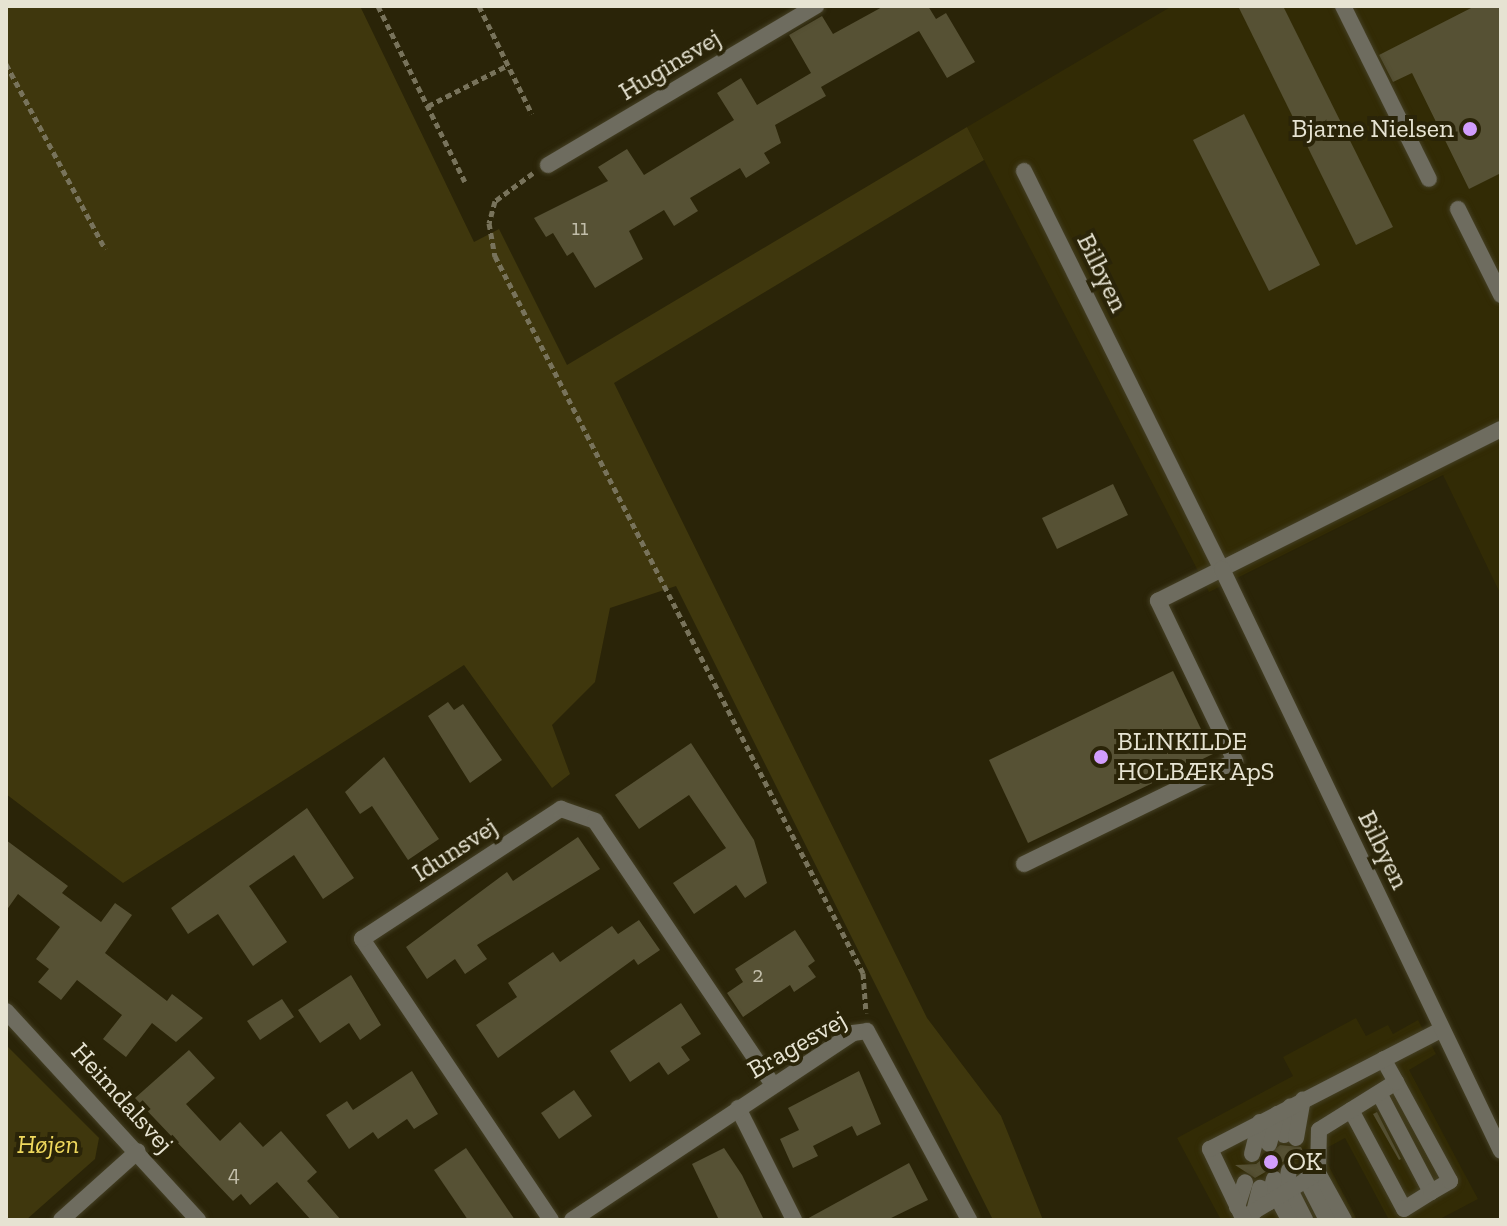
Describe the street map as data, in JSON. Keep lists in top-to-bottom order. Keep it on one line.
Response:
{"streets":{"street":["Huginsvej","Bilbyen","Idunsvej","Bragesvej","Heimdalsvej"]},"crossings":[["Idunsvej","Bragesvej"]],"parks":["Højen"],"places":["Bjarne Nielsen","BLINKILDE HOLBÆK ApS","OK"],"house_numbers":["11","2","4"]}
